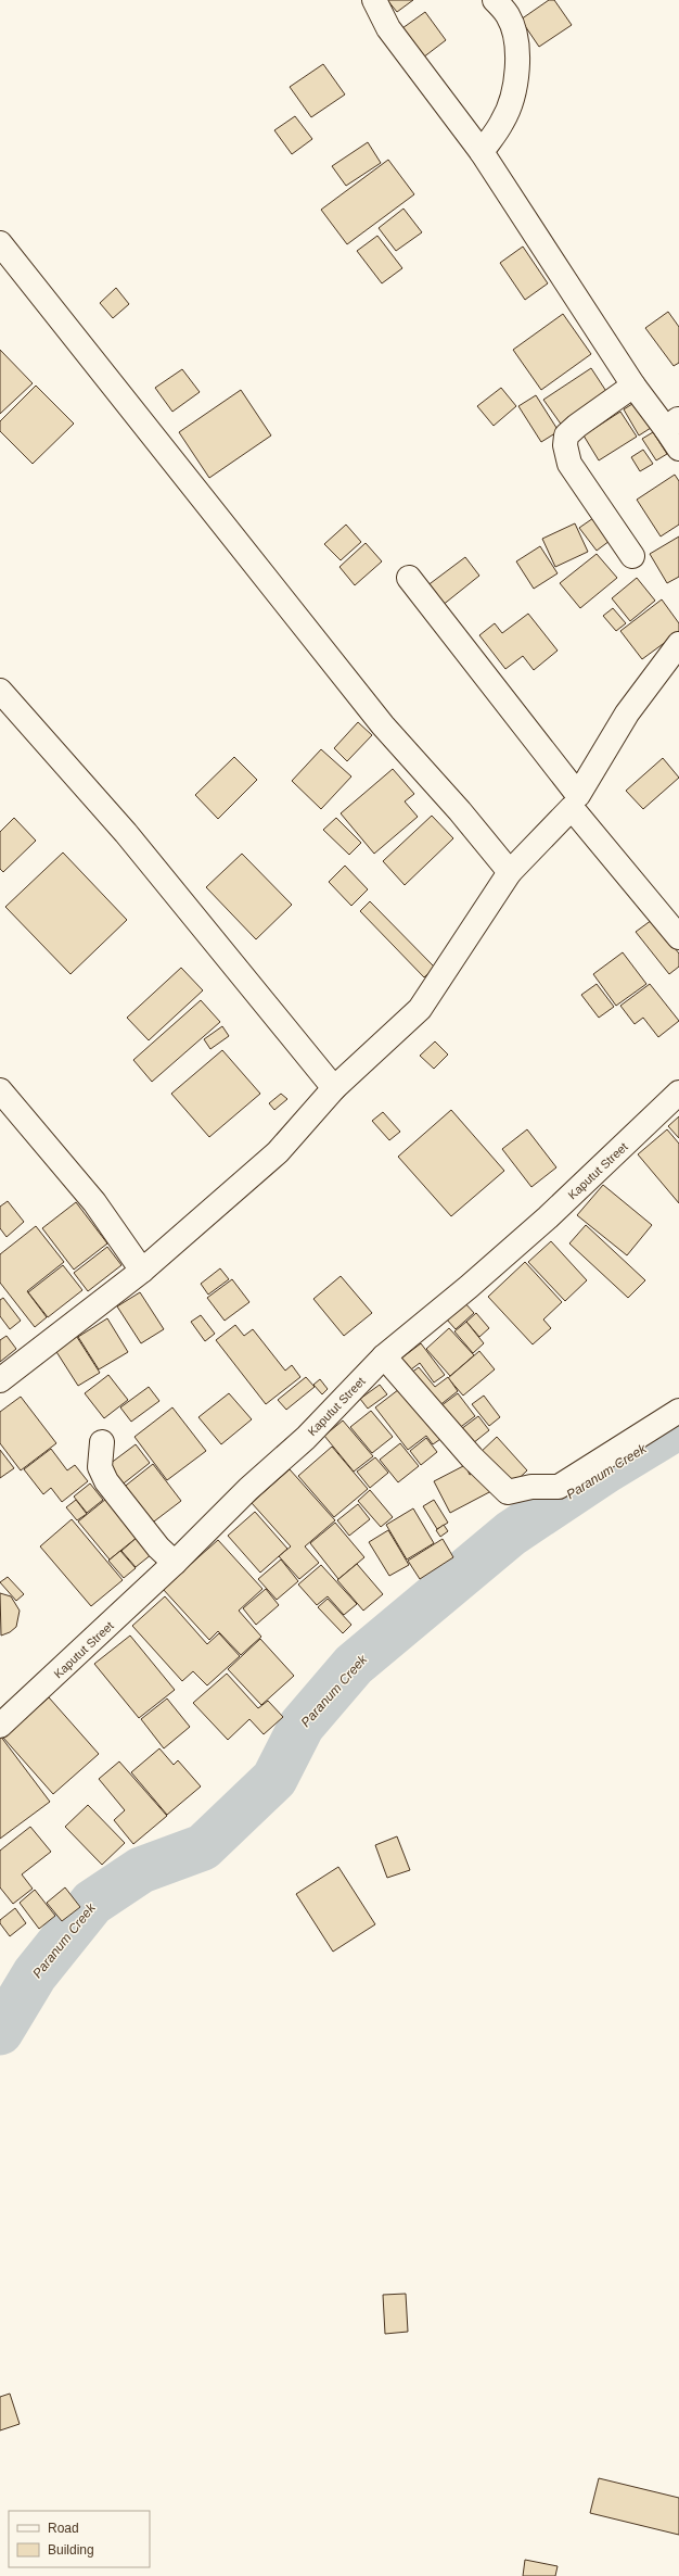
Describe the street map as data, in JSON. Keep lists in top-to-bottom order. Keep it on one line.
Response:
{"streets":{"street":["Kaputut Street"]},"water":["Paranum Creek"],"legend":["Road","Building"]}
